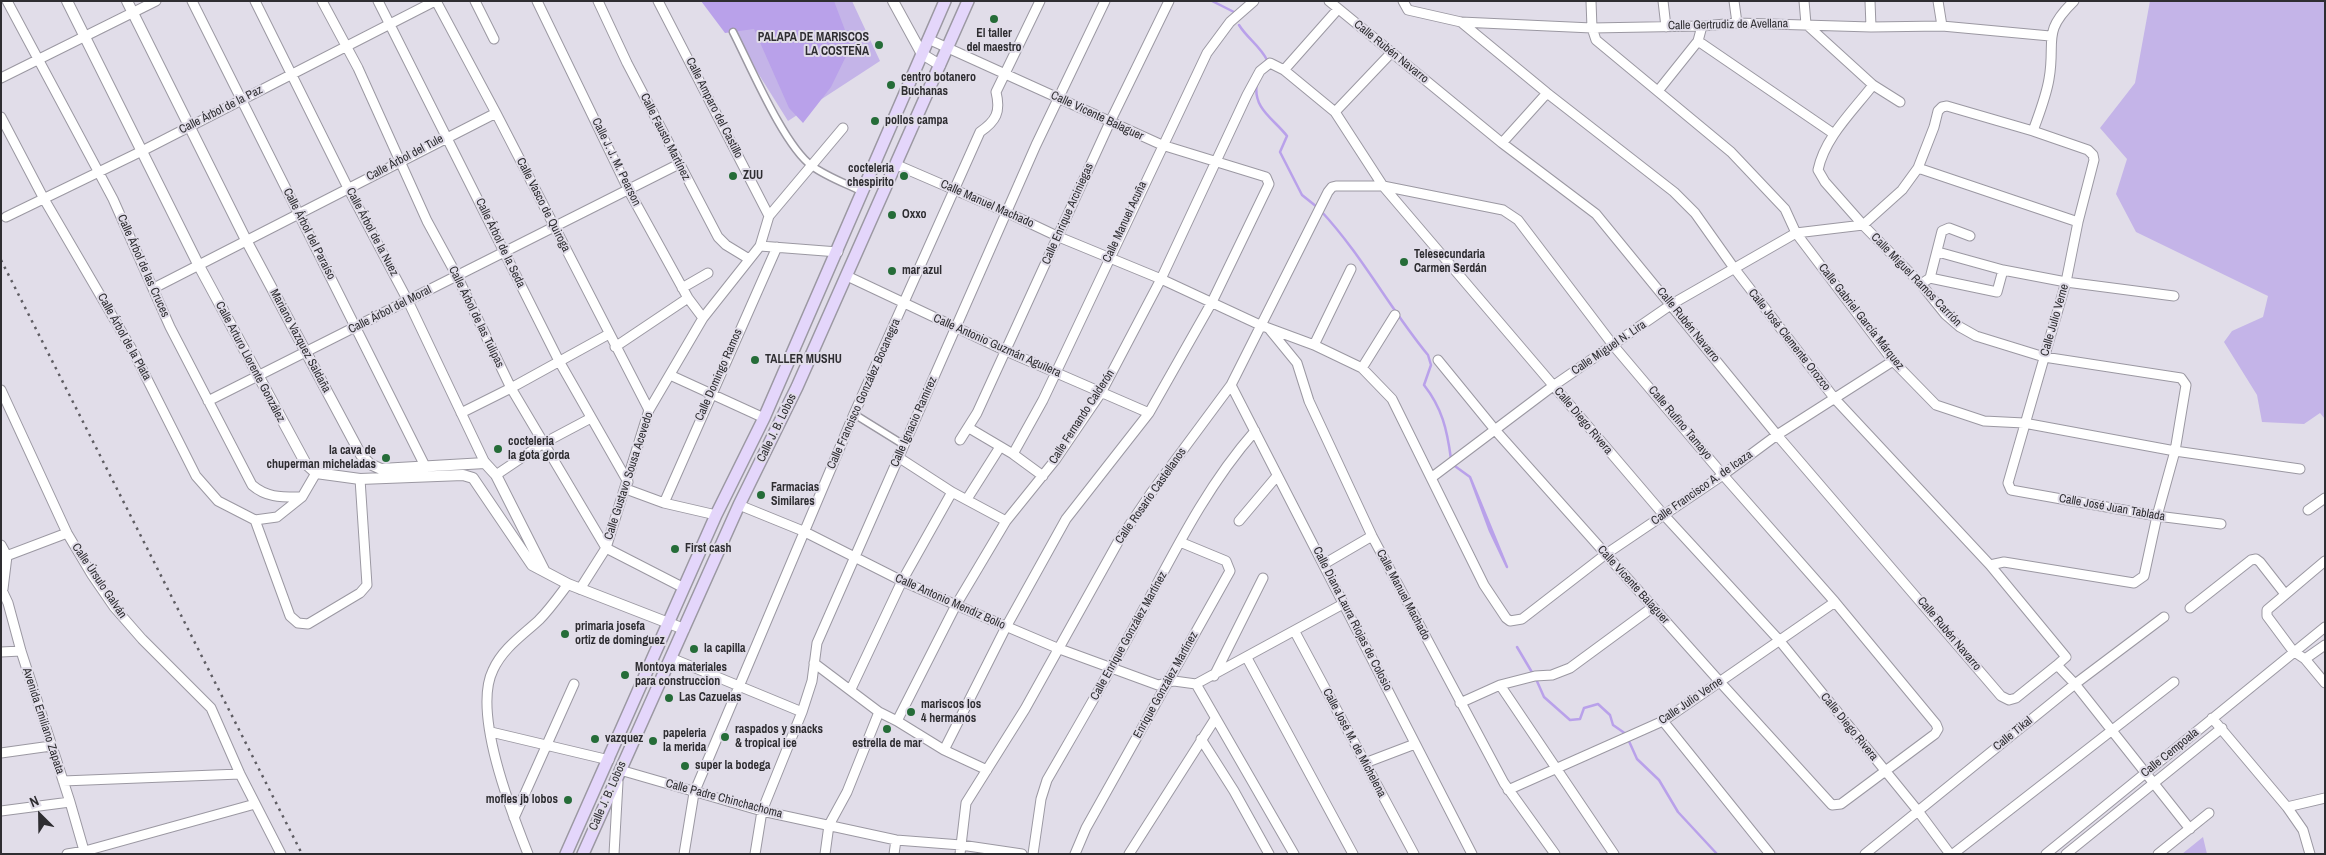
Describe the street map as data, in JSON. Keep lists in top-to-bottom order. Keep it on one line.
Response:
{"streets":{"main road":["Calle J. B. Lobos"],"street":["Calle Gertrudiz de Avellana","Calle Rubén Navarro","Calle Amparo del Castillo","Calle Árbol de la Paz","Calle Vicente Balaguer","Calle Fausto Martínez","Calle Árbol del Tule","Calle J. J. M. Pearson","Calle Manuel Machado","Calle Vasco de Quiroga","Calle Enrique Arciniegas","Calle Manuel Acuña","Calle Árbol de la Nuez","Calle Árbol del Paraíso","Calle Árbol de la Seda","Calle Árbol de las Cruces","Calle Miguel Ramos Carrión","Calle Árbol del Moral","Calle Árbol de las Tulipas","Calle Gabriel García Márquez","Calle Julio Verne","Calle Árbol de la Plata","Calle José Clemente Orozco","Mariano Vazquez Saldaña","Calle Antonio Guzmán Aguilera","Calle Miguel N. Lira","Calle Arturo Llorente González","Calle Domingo Ramos","Calle Francisco González Bocanegra","Calle Fernando Calderón","Calle Diego Rivera","Calle Ignacio Ramírez","Calle Rufino Tamayo","Calle Gustavo Sousa Acevedo","Calle Francisco A. de Icaza","Calle Rosario Castellanos","Calle José Juan Tablada","Calle Úrsulo Galván","Calle Antonio Mendiz Bolio","Calle Diana Laura Riojas de Colosio","Calle Enrique González Martínez","Enrique González Martínez","Avenida Emiliano Zapata","Calle Tikal","Calle José M. de Michelena","Calle Cempoala","Calle Padre Chinchachoma"]},"crossings":[["Calle Gertrudiz de Avellana","Calle Gabriel García Márquez"],["Calle Gertrudiz de Avellana","Calle José Clemente Orozco"],["Calle Rubén Navarro","Calle José Clemente Orozco"],["Calle Rubén Navarro","Calle Miguel N. Lira"],["Calle Rubén Navarro","Calle Francisco A. de Icaza"],["Calle Amparo del Castillo","Calle Gustavo Sousa Acevedo"],["Calle Árbol de la Paz","Calle Vasco de Quiroga"],["Calle Árbol de la Paz","Calle Árbol de la Nuez"],["Calle Árbol de la Paz","Calle Árbol del Paraíso"],["Calle Árbol de la Paz","Calle Árbol de la Seda"],["Calle Árbol de la Paz","Calle Árbol de las Cruces"],["Calle Árbol de la Paz","Calle Árbol de las Tulipas"],["Calle Árbol de la Paz","Calle Árbol de la Plata"],["Calle Árbol de la Paz","Mariano Vazquez Saldaña"],["Calle Árbol de la Paz","Calle Arturo Llorente González"],["Calle Vicente Balaguer","Calle Manuel Machado"],["Calle Vicente Balaguer","Calle Enrique Arciniegas"],["Calle Vicente Balaguer","Calle Manuel Acuña"],["Calle Vicente Balaguer","Calle Julio Verne"],["Calle Vicente Balaguer","Calle Miguel N. Lira"],["Calle Vicente Balaguer","Calle Francisco González Bocanegra"],["Calle Vicente Balaguer","Calle Fernando Calderón"],["Calle Vicente Balaguer","Calle Diego Rivera"],["Calle Vicente Balaguer","Calle Ignacio Ramírez"],["Calle Vicente Balaguer","Calle Rufino Tamayo"],["Calle Vicente Balaguer","Calle J. B. Lobos"],["Calle Vicente Balaguer","Calle Francisco A. de Icaza"],["Calle Fausto Martínez","Calle Árbol del Moral"],["Calle Fausto Martínez","Calle Gustavo Sousa Acevedo"],["Calle Árbol del Tule","Calle Vasco de Quiroga"],["Calle Árbol del Tule","Calle Árbol de la Nuez"],["Calle Árbol del Tule","Calle Árbol del Paraíso"],["Calle Árbol del Tule","Calle Árbol de la Seda"],["Calle Árbol del Tule","Calle Árbol de las Cruces"],["Calle Árbol del Tule","Calle Árbol de las Tulipas"],["Calle Árbol del Tule","Mariano Vazquez Saldaña"],["Calle Árbol del Tule","Calle Arturo Llorente González"],["Calle J. J. M. Pearson","Calle Árbol del Moral"],["Calle J. J. M. Pearson","Calle Gustavo Sousa Acevedo"],["Calle Manuel Machado","Calle Enrique Arciniegas"],["Calle Manuel Machado","Calle Manuel Acuña"],["Calle Manuel Machado","Calle Julio Verne"],["Calle Manuel Machado","Calle Miguel N. Lira"],["Calle Manuel Machado","Calle Francisco González Bocanegra"],["Calle Manuel Machado","Calle Fernando Calderón"],["Calle Manuel Machado","Calle Ignacio Ramírez"],["Calle Manuel Machado","Calle J. B. Lobos"],["Calle Manuel Machado","Calle Francisco A. de Icaza"],["Calle Manuel Machado","Calle Rosario Castellanos"],["Calle Vasco de Quiroga","Calle Árbol del Moral"],["Calle Vasco de Quiroga","Calle Gustavo Sousa Acevedo"],["Calle Enrique Arciniegas","Calle Antonio Guzmán Aguilera"],["Calle Manuel Acuña","Calle Antonio Guzmán Aguilera"],["Calle Árbol de la Nuez","Calle Árbol del Moral"],["Calle Árbol de la Nuez","Mariano Vazquez Saldaña"],["Calle Árbol del Paraíso","Calle Árbol del Moral"],["Calle Árbol del Paraíso","Mariano Vazquez Saldaña"],["Calle Árbol de la Seda","Calle Árbol del Moral"],["Calle Árbol de la Seda","Calle Gustavo Sousa Acevedo"],["Calle Árbol de las Cruces","Calle Árbol del Moral"],["Calle Miguel Ramos Carrión","Calle Gabriel García Márquez"],["Calle Miguel Ramos Carrión","Calle Julio Verne"],["Calle Árbol del Moral","Calle Árbol de las Tulipas"],["Calle Árbol del Moral","Mariano Vazquez Saldaña"],["Calle Árbol del Moral","Calle Arturo Llorente González"],["Calle Árbol de las Tulipas","Calle Gustavo Sousa Acevedo"],["Calle Gabriel García Márquez","Calle Julio Verne"],["Calle Gabriel García Márquez","Calle Miguel N. Lira"],["Calle Gabriel García Márquez","Calle Francisco A. de Icaza"],["Calle Julio Verne","Calle Diego Rivera"],["Calle Julio Verne","Calle Rufino Tamayo"],["Calle Julio Verne","Calle José Juan Tablada"],["Calle José Clemente Orozco","Calle Miguel N. Lira"],["Calle José Clemente Orozco","Calle Francisco A. de Icaza"],["Calle Antonio Guzmán Aguilera","Calle Francisco González Bocanegra"],["Calle Antonio Guzmán Aguilera","Calle Fernando Calderón"],["Calle Antonio Guzmán Aguilera","Calle Ignacio Ramírez"],["Calle Antonio Guzmán Aguilera","Calle J. B. Lobos"],["Calle Miguel N. Lira","Calle Diego Rivera"],["Calle Miguel N. Lira","Calle Rufino Tamayo"],["Calle Francisco González Bocanegra","Calle Antonio Mendiz Bolio"],["Calle Francisco González Bocanegra","Calle Padre Chinchachoma"],["Calle Fernando Calderón","Calle Diego Rivera"],["Calle Fernando Calderón","Calle Antonio Mendiz Bolio"],["Calle Diego Rivera","Calle Rufino Tamayo"],["Calle Diego Rivera","Calle Francisco A. de Icaza"],["Calle Diego Rivera","Calle Rosario Castellanos"],["Calle Diego Rivera","Calle Tikal"],["Calle Ignacio Ramírez","Calle Antonio Mendiz Bolio"],["Calle Ignacio Ramírez","Calle Padre Chinchachoma"],["Calle Rufino Tamayo","Calle Francisco A. de Icaza"],["Calle Rufino Tamayo","Calle Rosario Castellanos"],["Calle J. B. Lobos","Calle Antonio Mendiz Bolio"],["Calle J. B. Lobos","Calle Padre Chinchachoma"],["Calle Rosario Castellanos","Calle Antonio Mendiz Bolio"],["Calle Rosario Castellanos","Calle Diana Laura Riojas de Colosio"],["Calle Rosario Castellanos","Calle Padre Chinchachoma"],["Calle Antonio Mendiz Bolio","Calle Enrique González Martínez"],["Calle Antonio Mendiz Bolio","Enrique González Martínez"],["Calle Diana Laura Riojas de Colosio","Calle Enrique González Martínez"],["Calle Enrique González Martínez","Enrique González Martínez"]],"places":["El taller del maestro","PALAPA DE MARISCOS LA COSTEÑA","centro botanero Buchanas","pollos campa","ZUU","cocteleria chespirito","Oxxo","Telesecundaria Carmen Serdán","mar azul","TALLER MUSHU","cocteleria la gota gorda","la cava de chuperman micheladas","Farmacias Similares","First cash","primaria josefa ortiz de dominguez","la capilla","Montoya materiales para construccion","Las Cazuelas","mariscos los 4 hermanos","estrella de mar","raspados y snacks & tropical ice","vazquez","papeleria la merida","super la bodega","mofles jb lobos"],"north":"top left"}
